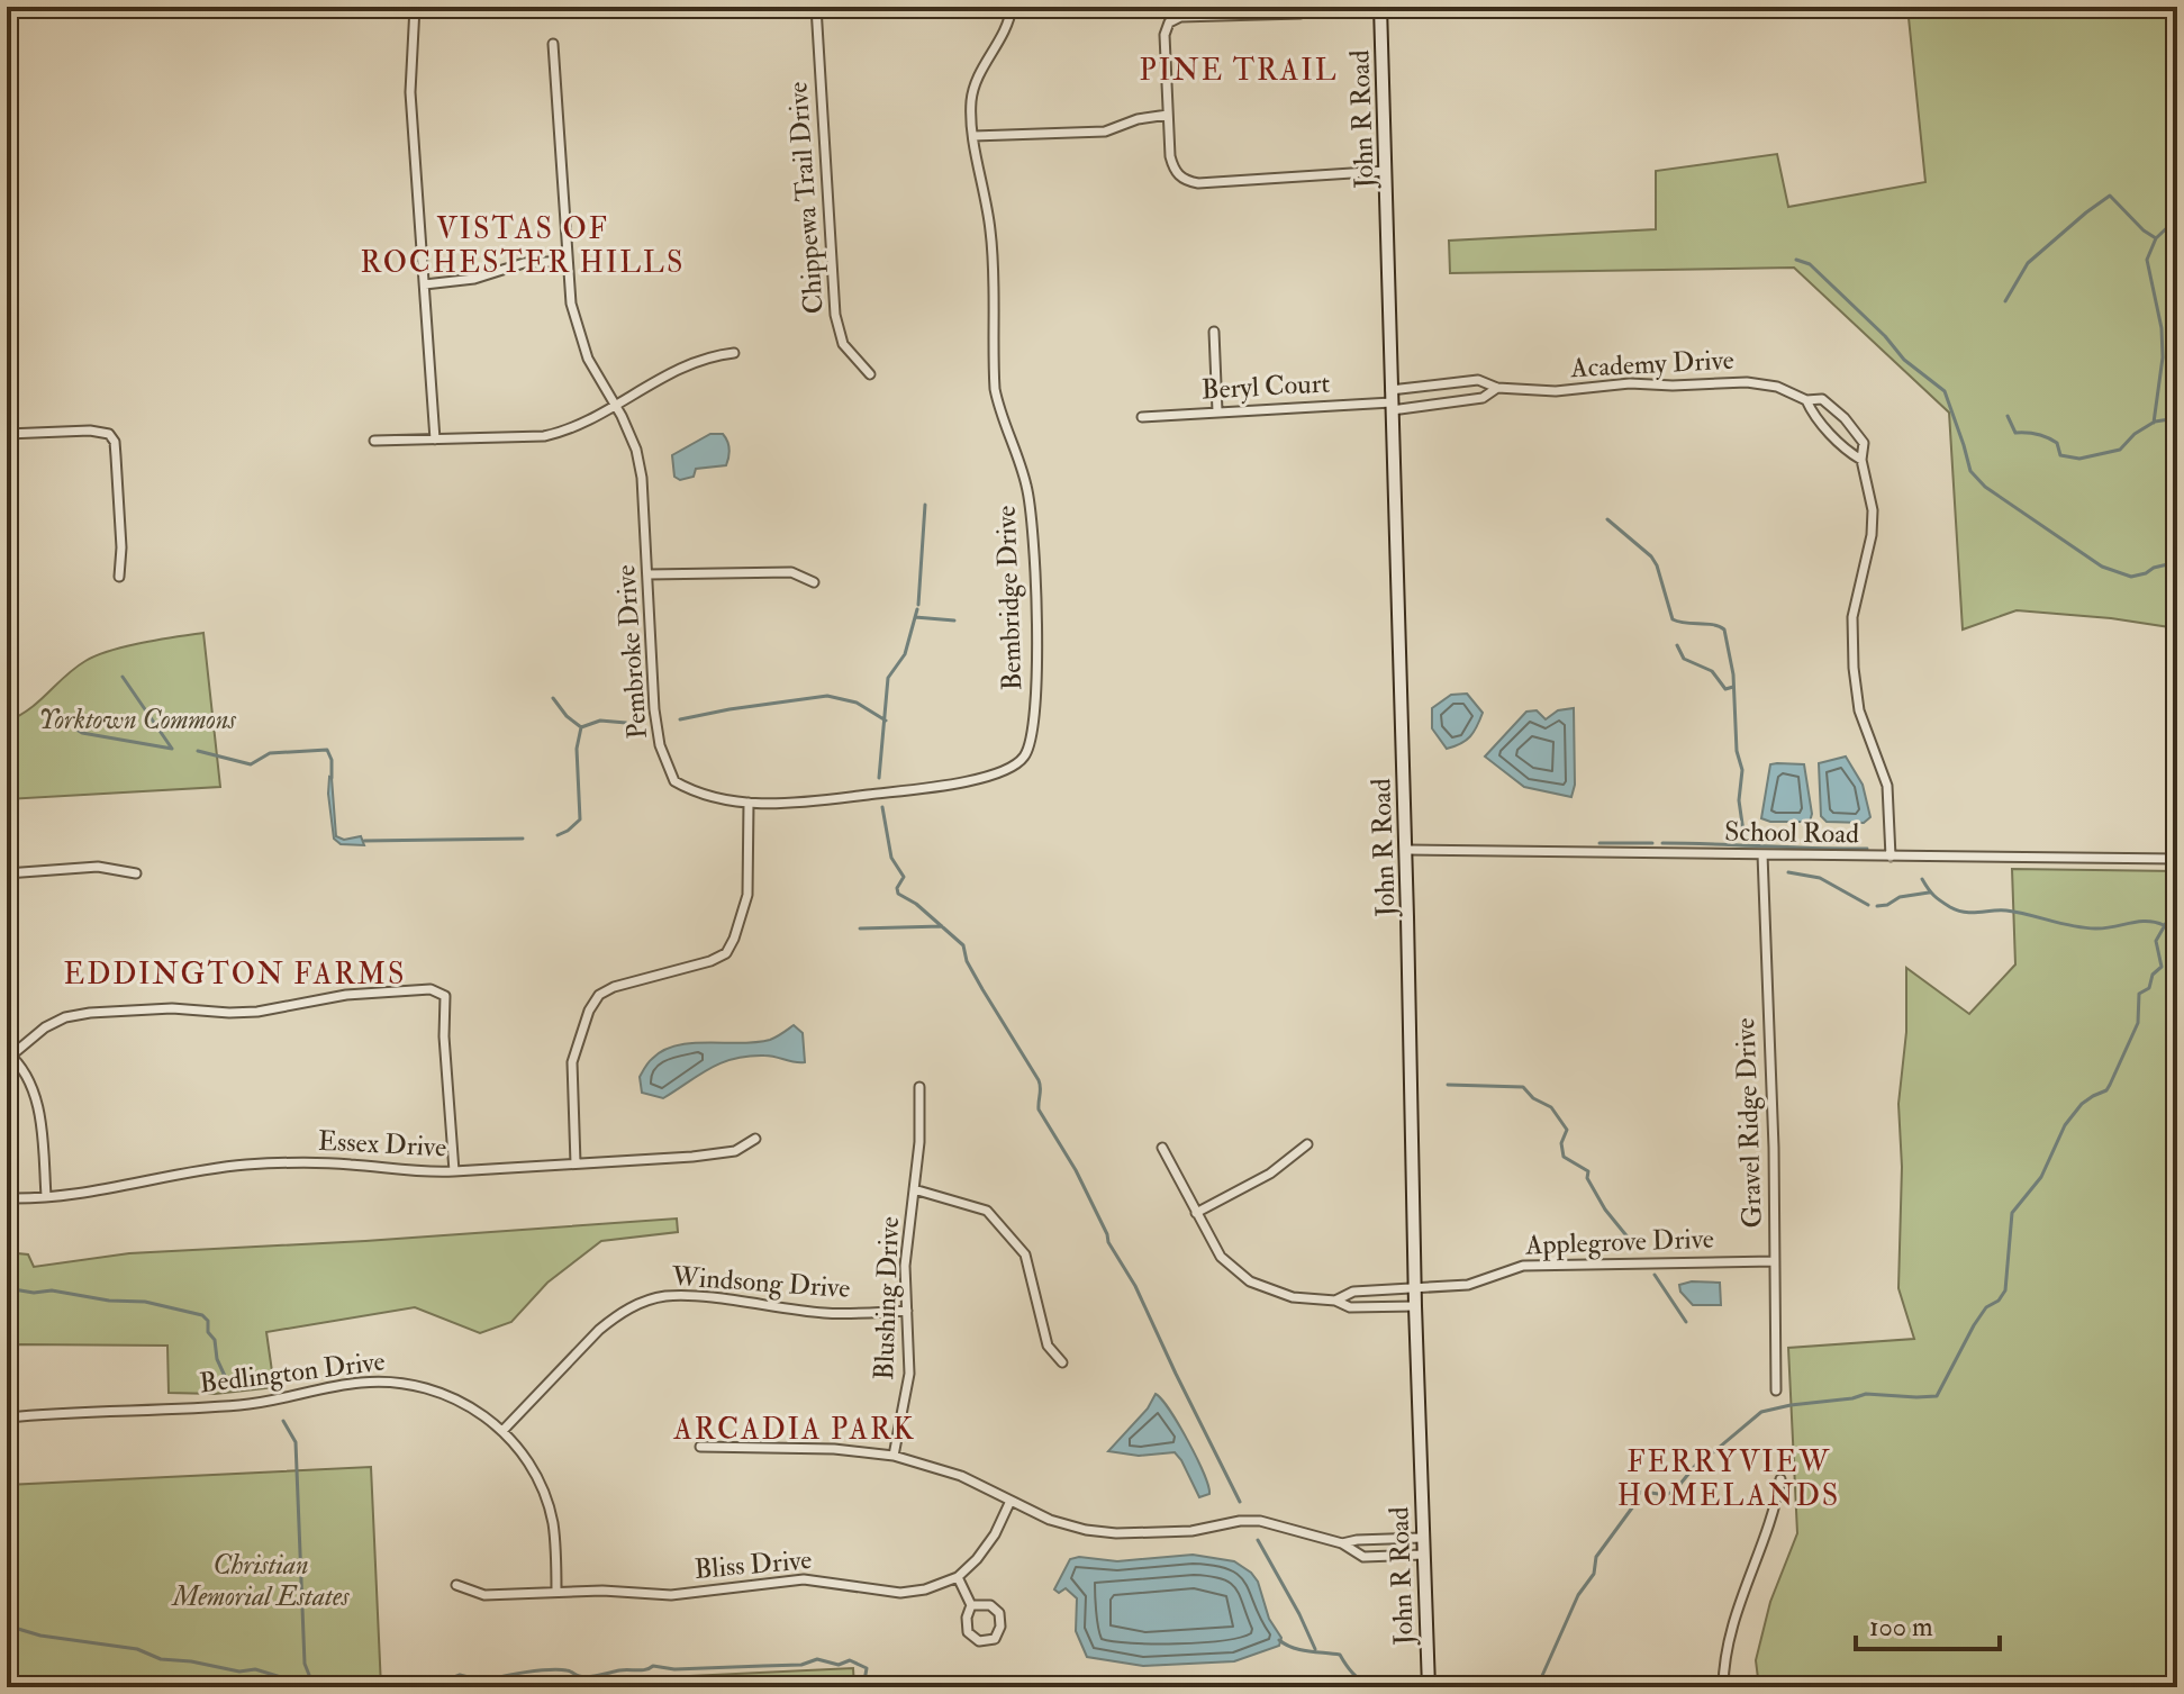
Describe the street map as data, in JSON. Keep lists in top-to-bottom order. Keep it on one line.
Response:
{"streets":{"main road":["John R Road"],"street":["Chippewa Trail Drive","Academy Drive","Beryl Court","Bembridge Drive","Pembroke Drive","School Road","Gravel Ridge Drive","Essex Drive","Applegrove Drive","Windsong Drive","Blushing Drive","Bedlington Drive","Bliss Drive"]},"crossings":[["John R Road","Academy Drive"],["John R Road","Beryl Court"],["John R Road","School Road"],["John R Road","Applegrove Drive"],["Academy Drive","Beryl Court"],["Academy Drive","School Road"],["Bembridge Drive","Pembroke Drive"],["School Road","Gravel Ridge Drive"],["Gravel Ridge Drive","Applegrove Drive"],["Windsong Drive","Blushing Drive"],["Windsong Drive","Bedlington Drive"],["Bedlington Drive","Bliss Drive"]],"districts":["PINE TRAIL","VISTAS OF ROCHESTER HILLS","EDDINGTON FARMS","ARCADIA PARK","FERRYVIEW HOMELANDS"],"parks":["Yorktown Commons","Christian Memorial Estates"],"scale_bar":"100 m"}
